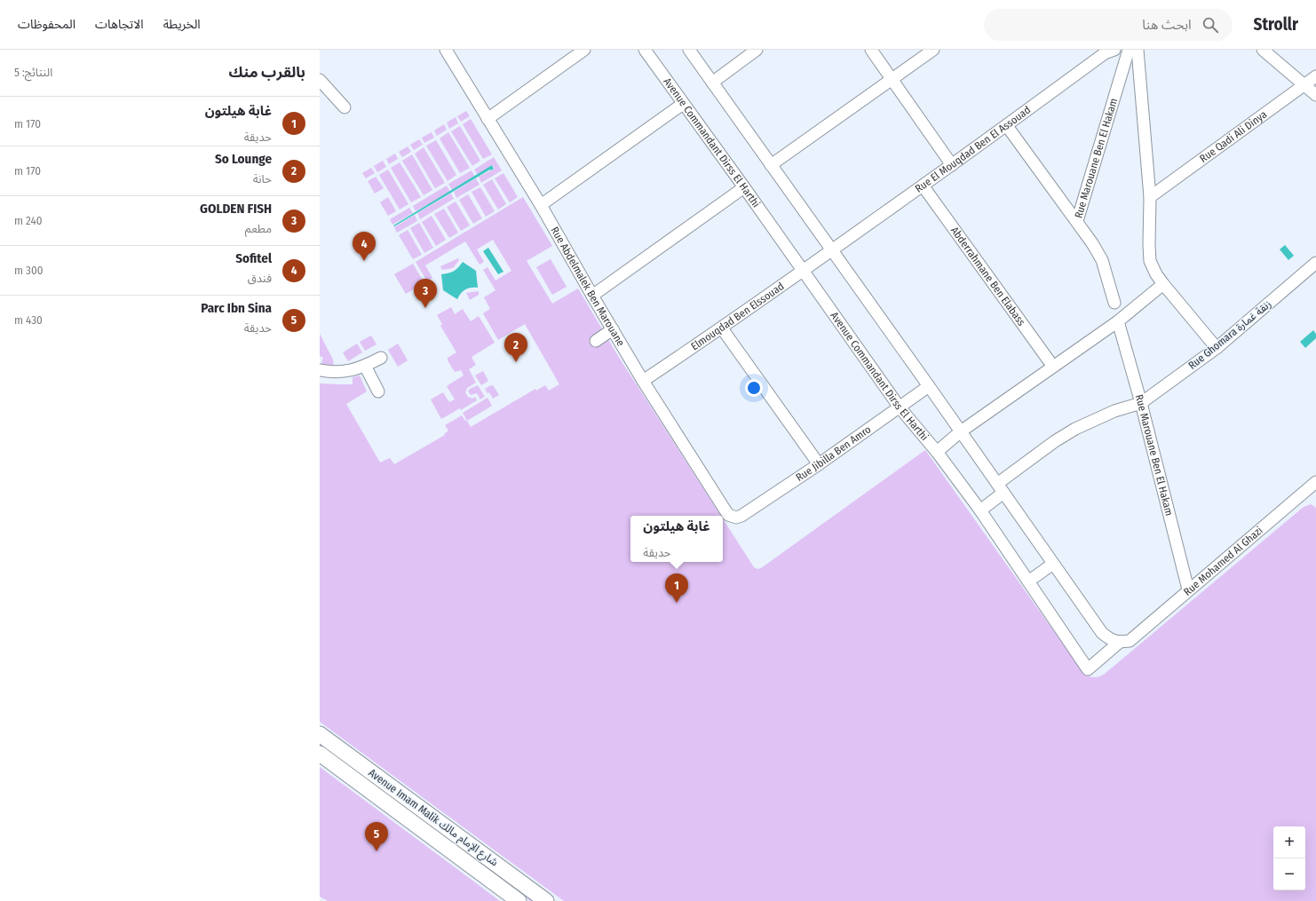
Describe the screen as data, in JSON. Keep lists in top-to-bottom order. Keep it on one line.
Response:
{"streets":{"main road":["Avenue Imam Malik شارع الإمام مالك"],"street":["Rue Qadi Ali Dinya","Avenue Commandant Dirss El Harthi","Rue El Mouqdad Ben El Assouad","Rue Marouane Ben El Hakam","Abderrahmane Ben Elabass","Rue Abdelmalek Ben Marouane","Elmouqdad Ben Elssouad","Rue Ghomara زنقة غمارة","Rue Jibilla Ben Amro","Rue Mohamed Al Ghazi"]},"crossings":[["Avenue Commandant Dirss El Harthi","Elmouqdad Ben Elssouad"],["Avenue Commandant Dirss El Harthi","Rue Ghomara زنقة غمارة"],["Avenue Commandant Dirss El Harthi","Rue Jibilla Ben Amro"],["Avenue Commandant Dirss El Harthi","Rue Mohamed Al Ghazi"],["Rue El Mouqdad Ben El Assouad","Abderrahmane Ben Elabass"],["Rue El Mouqdad Ben El Assouad","Elmouqdad Ben Elssouad"],["Rue Marouane Ben El Hakam","Rue Ghomara زنقة غمارة"],["Rue Marouane Ben El Hakam","Rue Mohamed Al Ghazi"],["Rue Abdelmalek Ben Marouane","Elmouqdad Ben Elssouad"],["Rue Abdelmalek Ben Marouane","Rue Jibilla Ben Amro"]],"page":{"header":"Strollr","search":"ابحث هنا","nav":["الخريطة","الاتجاهات","المحفوظات"],"heading":["بالقرب منك","النتائج: 5"],"list":[{"mark":"1","name":"غابة هيلتون","note":"حديقة","value":"170 m"},{"mark":"2","name":"So Lounge","note":"حانة","value":"170 m"},{"mark":"3","name":"GOLDEN FISH","note":"مطعم","value":"240 m"},{"mark":"4","name":"Sofitel","note":"فندق","value":"300 m"},{"mark":"5","name":"Parc Ibn Sina","note":"حديقة","value":"430 m"}],"pins":["4","3","2","1","5"],"popup":["غابة هيلتون","حديقة"],"map_buttons":["+","−"]}}
